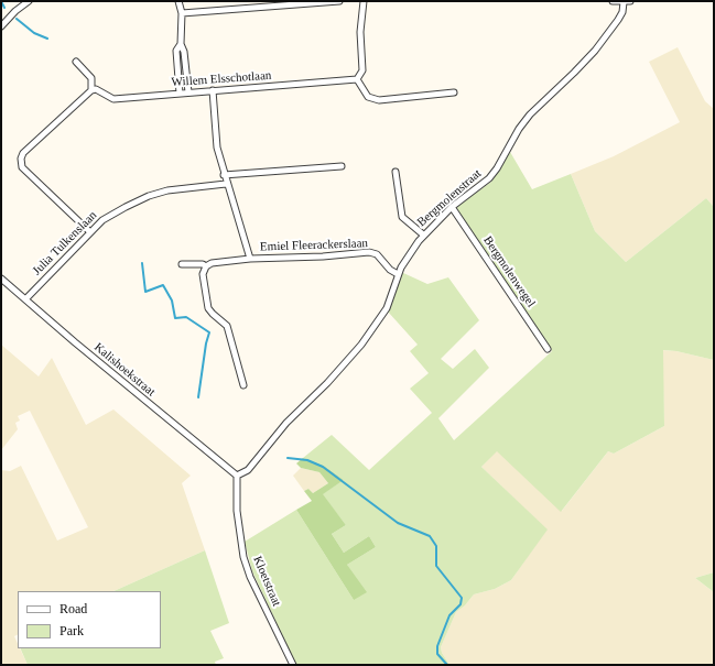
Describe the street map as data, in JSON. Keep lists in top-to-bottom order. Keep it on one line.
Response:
{"streets":{"street":["Willem Elsschotlaan","Bergmolenstraat","Julia Tulkenslaan","Emiel Fleerackerslaan","Bergmolenwegel","Kalishoekstraat","Kloetstraat"]},"crossings":[["Willem Elsschotlaan","Emiel Fleerackerslaan"],["Bergmolenstraat","Emiel Fleerackerslaan"],["Bergmolenstraat","Bergmolenwegel"],["Bergmolenstraat","Kalishoekstraat"],["Bergmolenstraat","Kloetstraat"],["Julia Tulkenslaan","Emiel Fleerackerslaan"],["Julia Tulkenslaan","Kalishoekstraat"],["Kalishoekstraat","Kloetstraat"]],"legend":["Road","Park"]}
